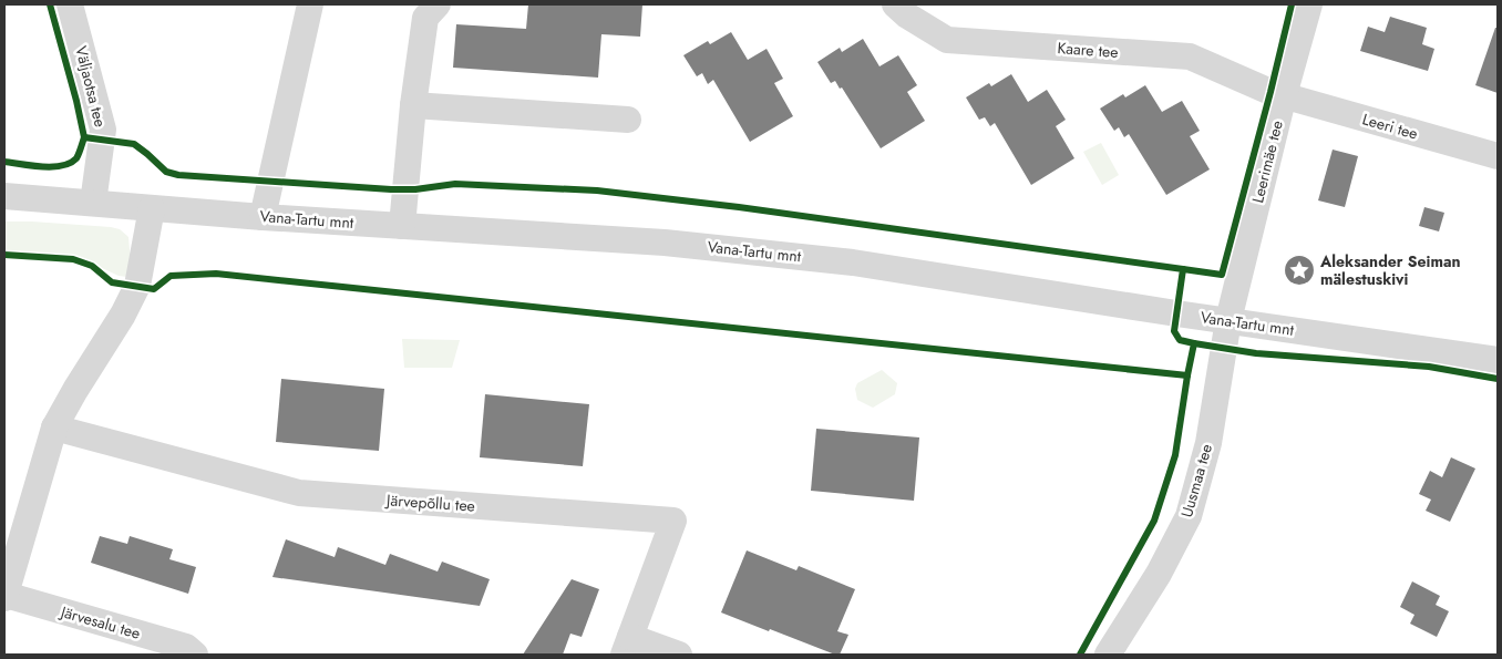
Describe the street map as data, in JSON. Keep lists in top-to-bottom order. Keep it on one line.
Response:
{"streets":{"street":["Kaare tee","Väljaotsa tee","Leeri tee","Leerimäe tee","Vana-Tartu mnt","Uusmaa tee","Järvepõllu tee","Järvesalu tee"]},"crossings":[["Kaare tee","Leeri tee"],["Kaare tee","Leerimäe tee"],["Väljaotsa tee","Vana-Tartu mnt"],["Leeri tee","Leerimäe tee"],["Leerimäe tee","Vana-Tartu mnt"],["Leerimäe tee","Uusmaa tee"],["Vana-Tartu mnt","Uusmaa tee"]],"places":{"place":["Aleksander Seiman mälestuskivi"]}}
